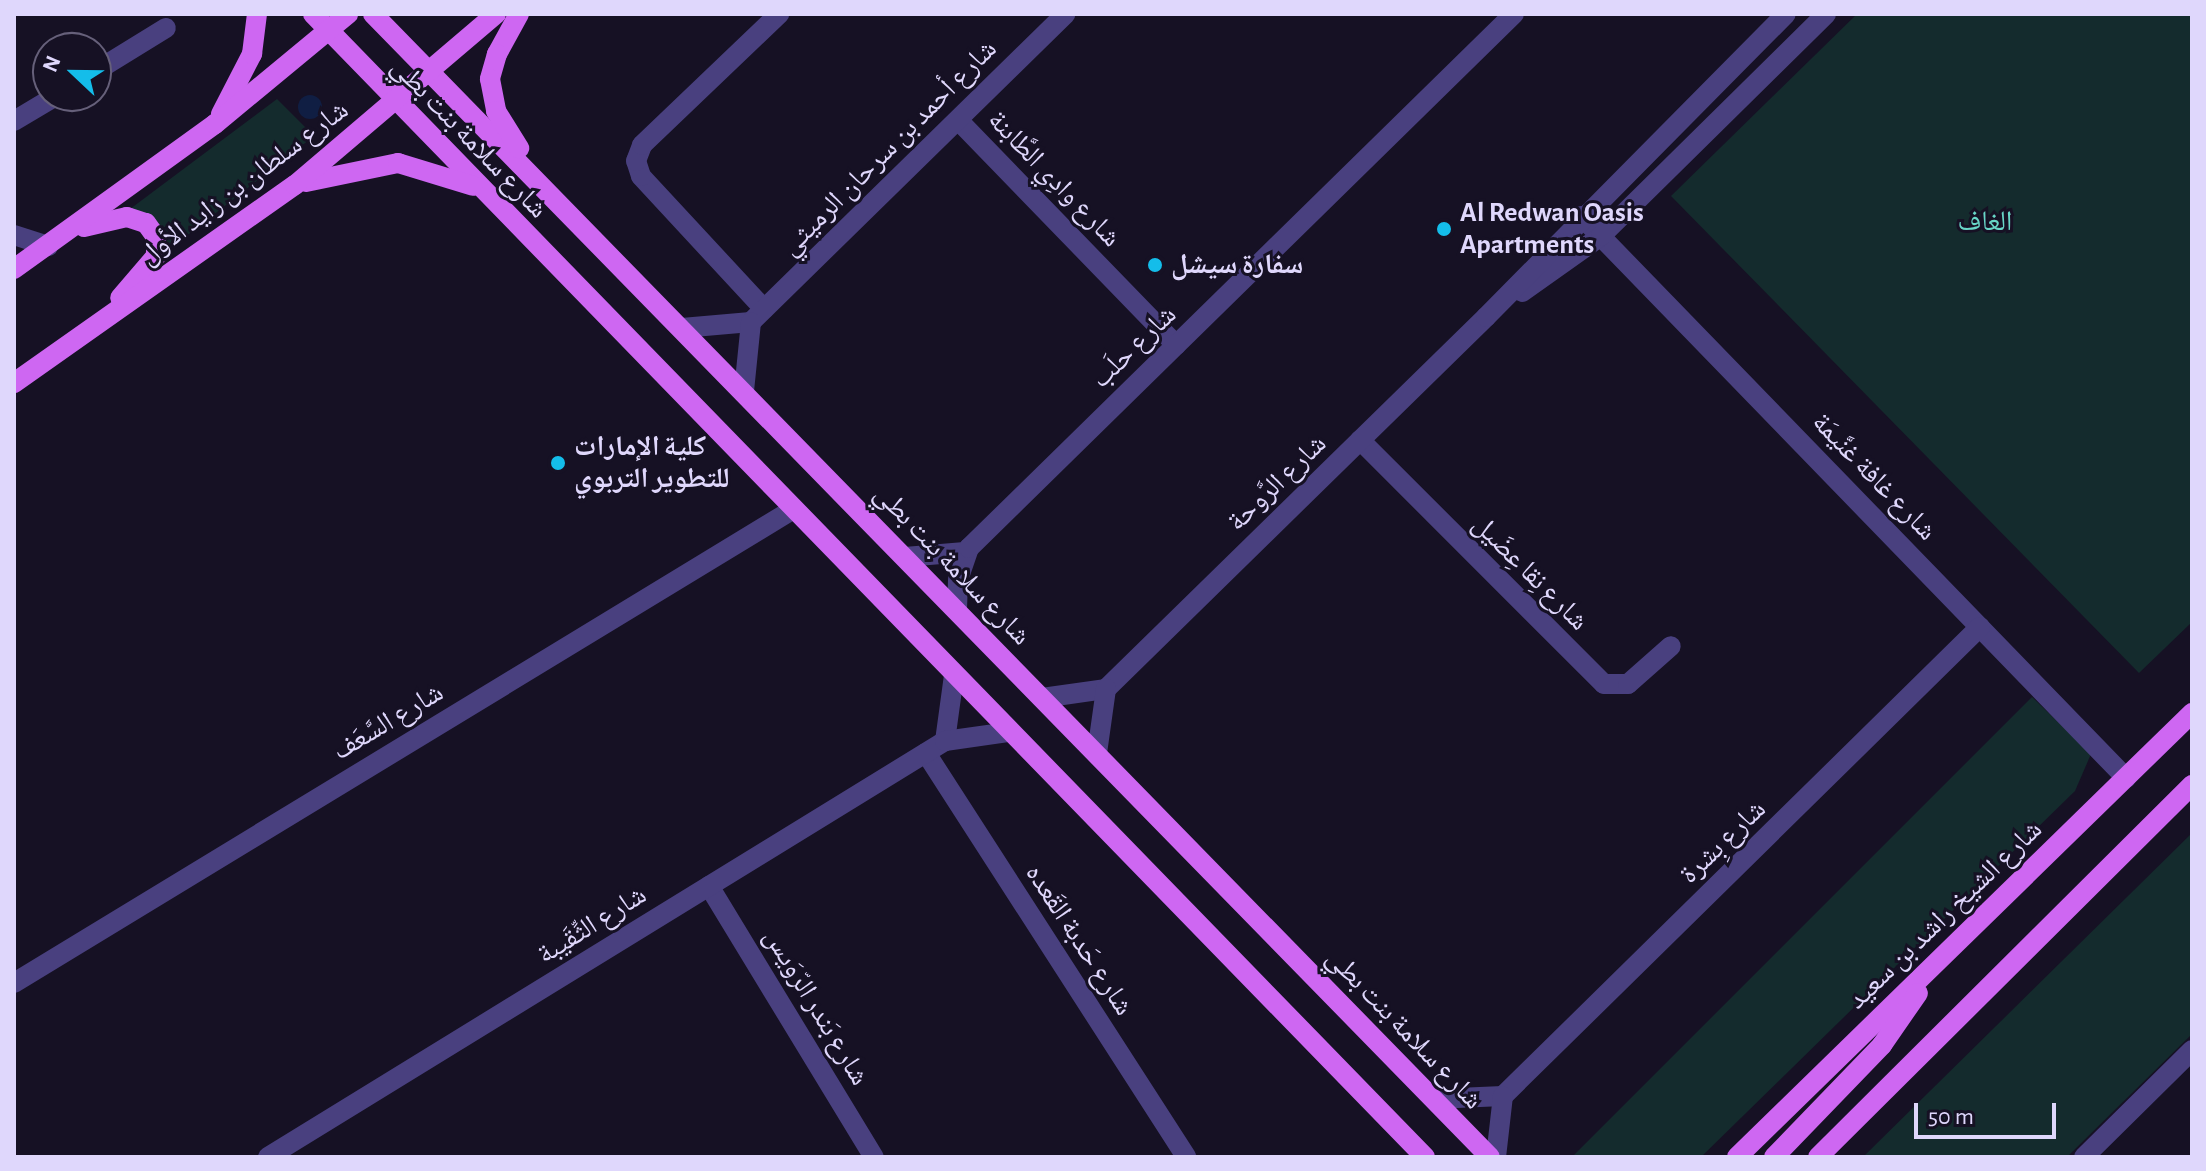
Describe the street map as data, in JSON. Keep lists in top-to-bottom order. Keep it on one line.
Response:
{"streets":{"main road":["شارع سلامة بنت بطي","شارع سلطان بن زايد الأول","شارع الشيخ راشد بن سعيد"],"street":["شارع أحمد بن سرحان الرميثي","شارع وادِي الطَّابنة","شارع حلَب","شارع غافة غنَّيمَة","شارع الرَّوحة","شارع نِقا عِضَيل","شارع السَّعَف","شارع بِشرة","شارع الثِّقَيبة","شارع حَدبة القَعده","شارع بَندر الرّوَيس"]},"crossings":[["شارع سلامة بنت بطي","شارع سلطان بن زايد الأول"],["شارع سلامة بنت بطي","شارع السَّعَف"],["شارع سلامة بنت بطي","شارع الثِّقَيبة"],["شارع أحمد بن سرحان الرميثي","شارع وادِي الطَّابنة"],["شارع وادِي الطَّابنة","شارع حلَب"],["شارع غافة غنَّيمَة","شارع الرَّوحة"],["شارع غافة غنَّيمَة","شارع بِشرة"],["شارع غافة غنَّيمَة","شارع الشيخ راشد بن سعيد"],["شارع الرَّوحة","شارع نِقا عِضَيل"],["شارع الثِّقَيبة","شارع حَدبة القَعده"],["شارع الثِّقَيبة","شارع بَندر الرّوَيس"]],"parks":["الغاف"],"places":["Al Redwan Oasis Apartments","سفارة سيشل","كلية الإمارات للتطوير التربوي"],"scale_bar":"50 m","north":"left"}
